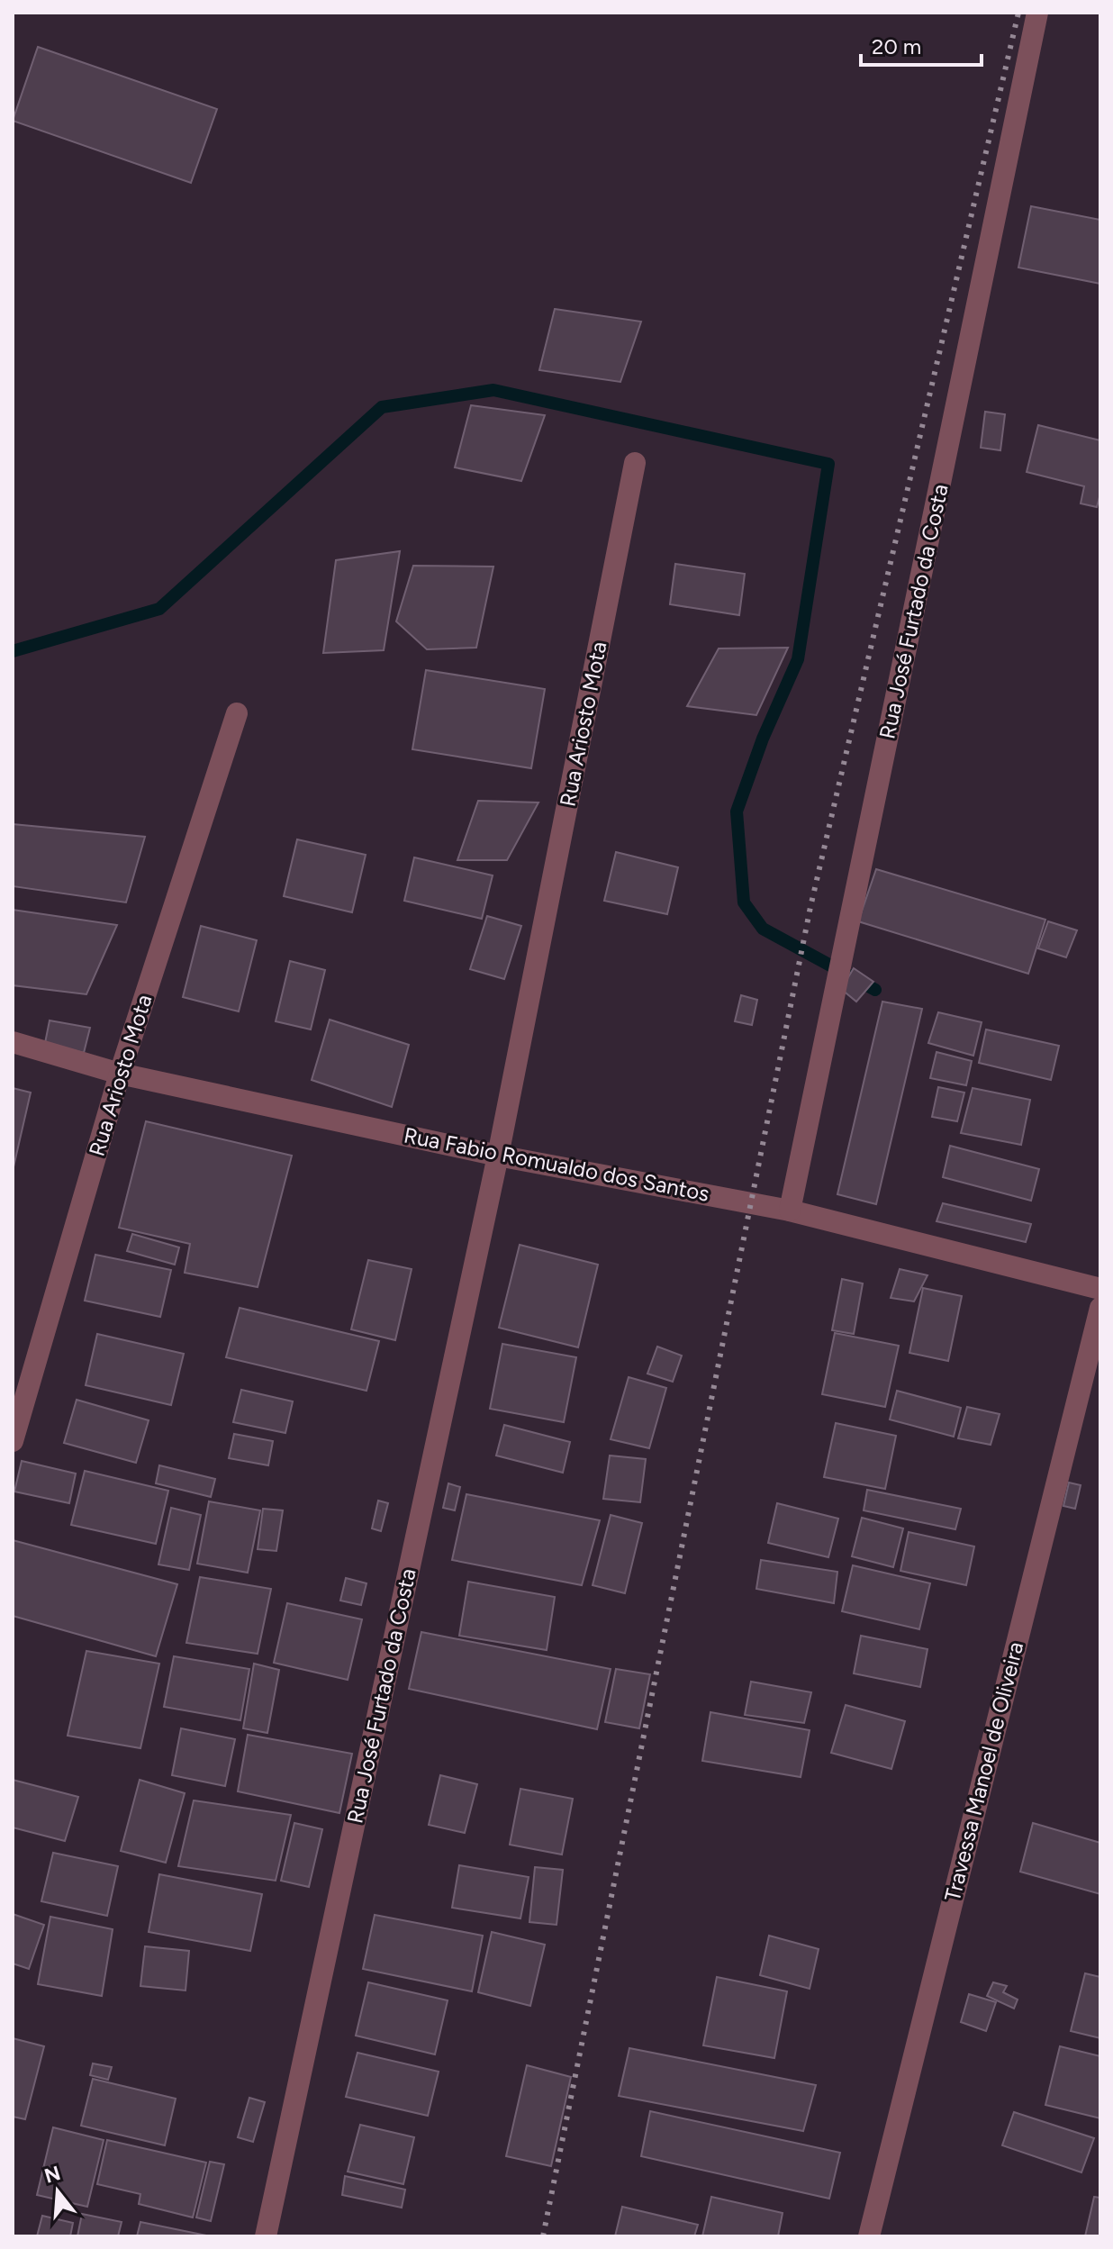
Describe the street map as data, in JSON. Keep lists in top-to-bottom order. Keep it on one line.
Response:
{"streets":{"street":["Rua José Furtado da Costa","Rua Ariosto Mota","Rua Fabio Romualdo dos Santos","Travessa Manoel de Oliveira"]},"crossings":[["Rua José Furtado da Costa","Rua Ariosto Mota"],["Rua José Furtado da Costa","Rua Fabio Romualdo dos Santos"],["Rua Ariosto Mota","Rua Fabio Romualdo dos Santos"]],"scale_bar":"20 m","north":"top"}
